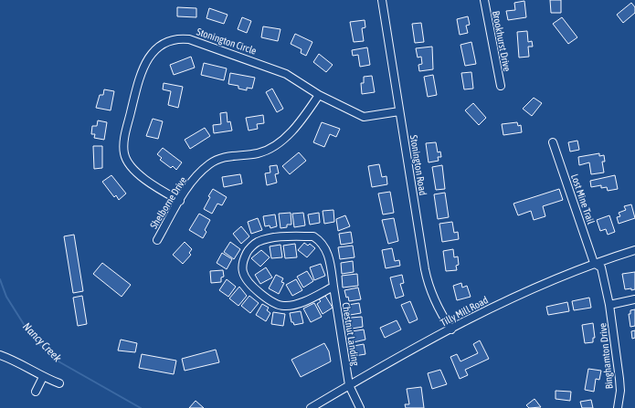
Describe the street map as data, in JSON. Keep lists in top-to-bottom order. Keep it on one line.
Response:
{"streets":{"street":["Stonington Circle","Brookhurst Drive","Stonington Road","Lost Mine Trail","Shelborne Drive","Tilly Mill Road","Chestnut Landing","Binghamton Drive"]},"crossings":[["Stonington Circle","Stonington Road"],["Stonington Circle","Shelborne Drive"],["Stonington Road","Tilly Mill Road"],["Lost Mine Trail","Tilly Mill Road"],["Lost Mine Trail","Binghamton Drive"],["Tilly Mill Road","Chestnut Landing"],["Tilly Mill Road","Binghamton Drive"]],"water":["Nancy Creek"]}
